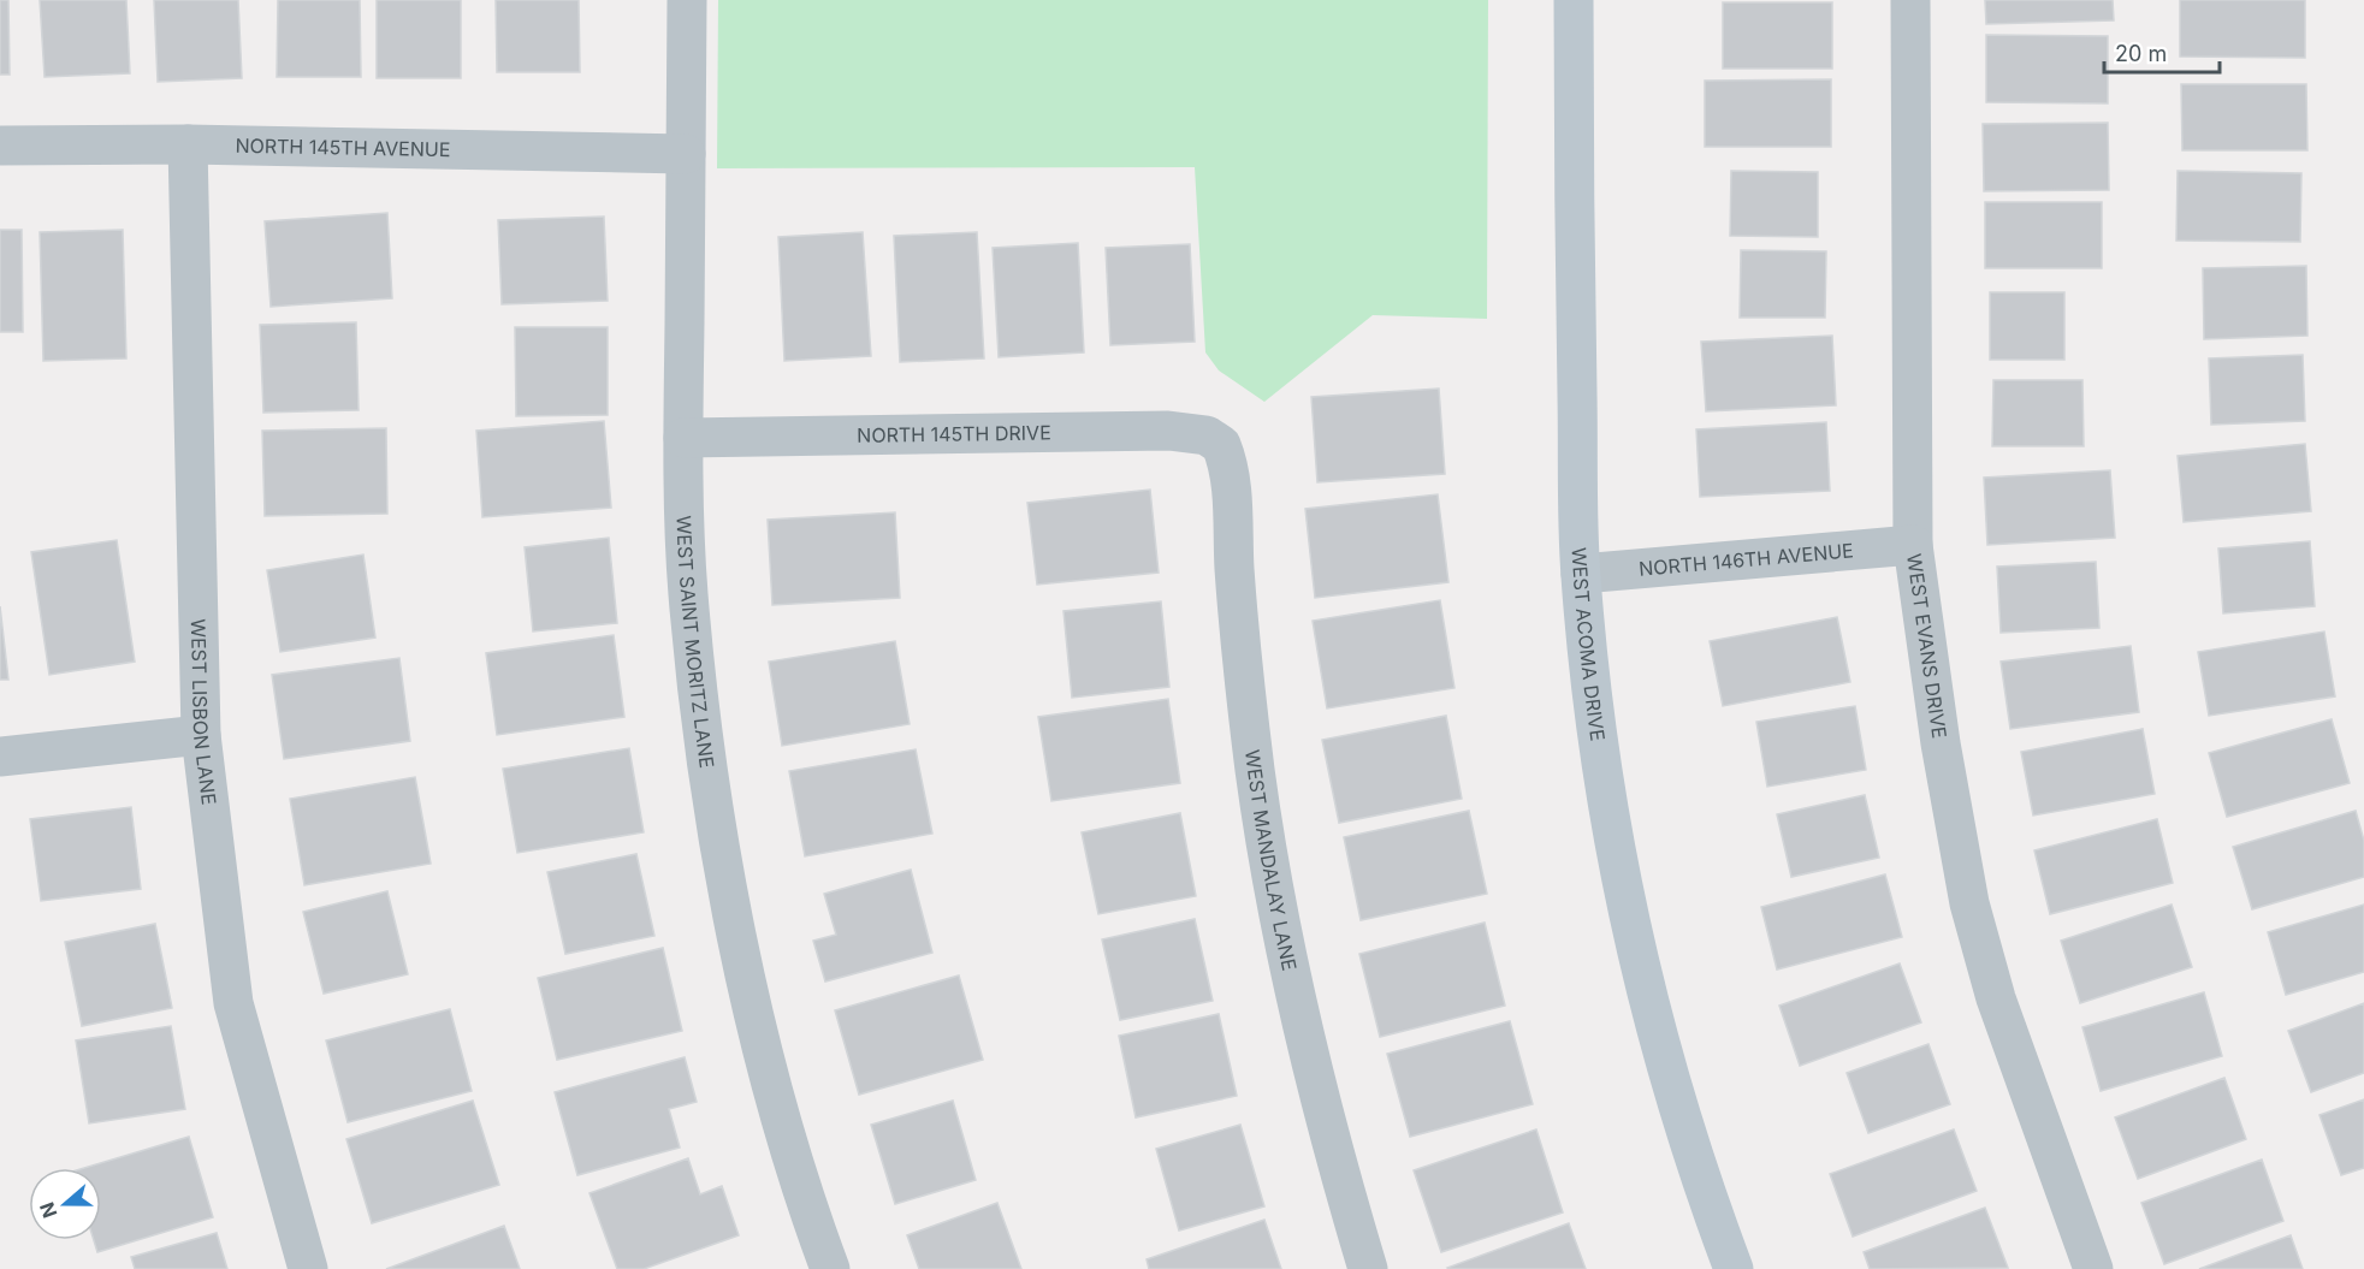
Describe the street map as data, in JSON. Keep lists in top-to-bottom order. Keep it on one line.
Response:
{"streets":{"street":["NORTH 145TH AVENUE","NORTH 145TH DRIVE","NORTH 146TH AVENUE","WEST SAINT MORITZ LANE","WEST ACOMA DRIVE","WEST EVANS DRIVE","WEST LISBON LANE","WEST MANDALAY LANE"]},"crossings":[["NORTH 145TH AVENUE","WEST SAINT MORITZ LANE"],["NORTH 145TH AVENUE","WEST LISBON LANE"],["NORTH 145TH DRIVE","WEST SAINT MORITZ LANE"],["NORTH 145TH DRIVE","WEST MANDALAY LANE"],["NORTH 146TH AVENUE","WEST ACOMA DRIVE"],["NORTH 146TH AVENUE","WEST EVANS DRIVE"]],"scale_bar":"20 m","north":"left"}
